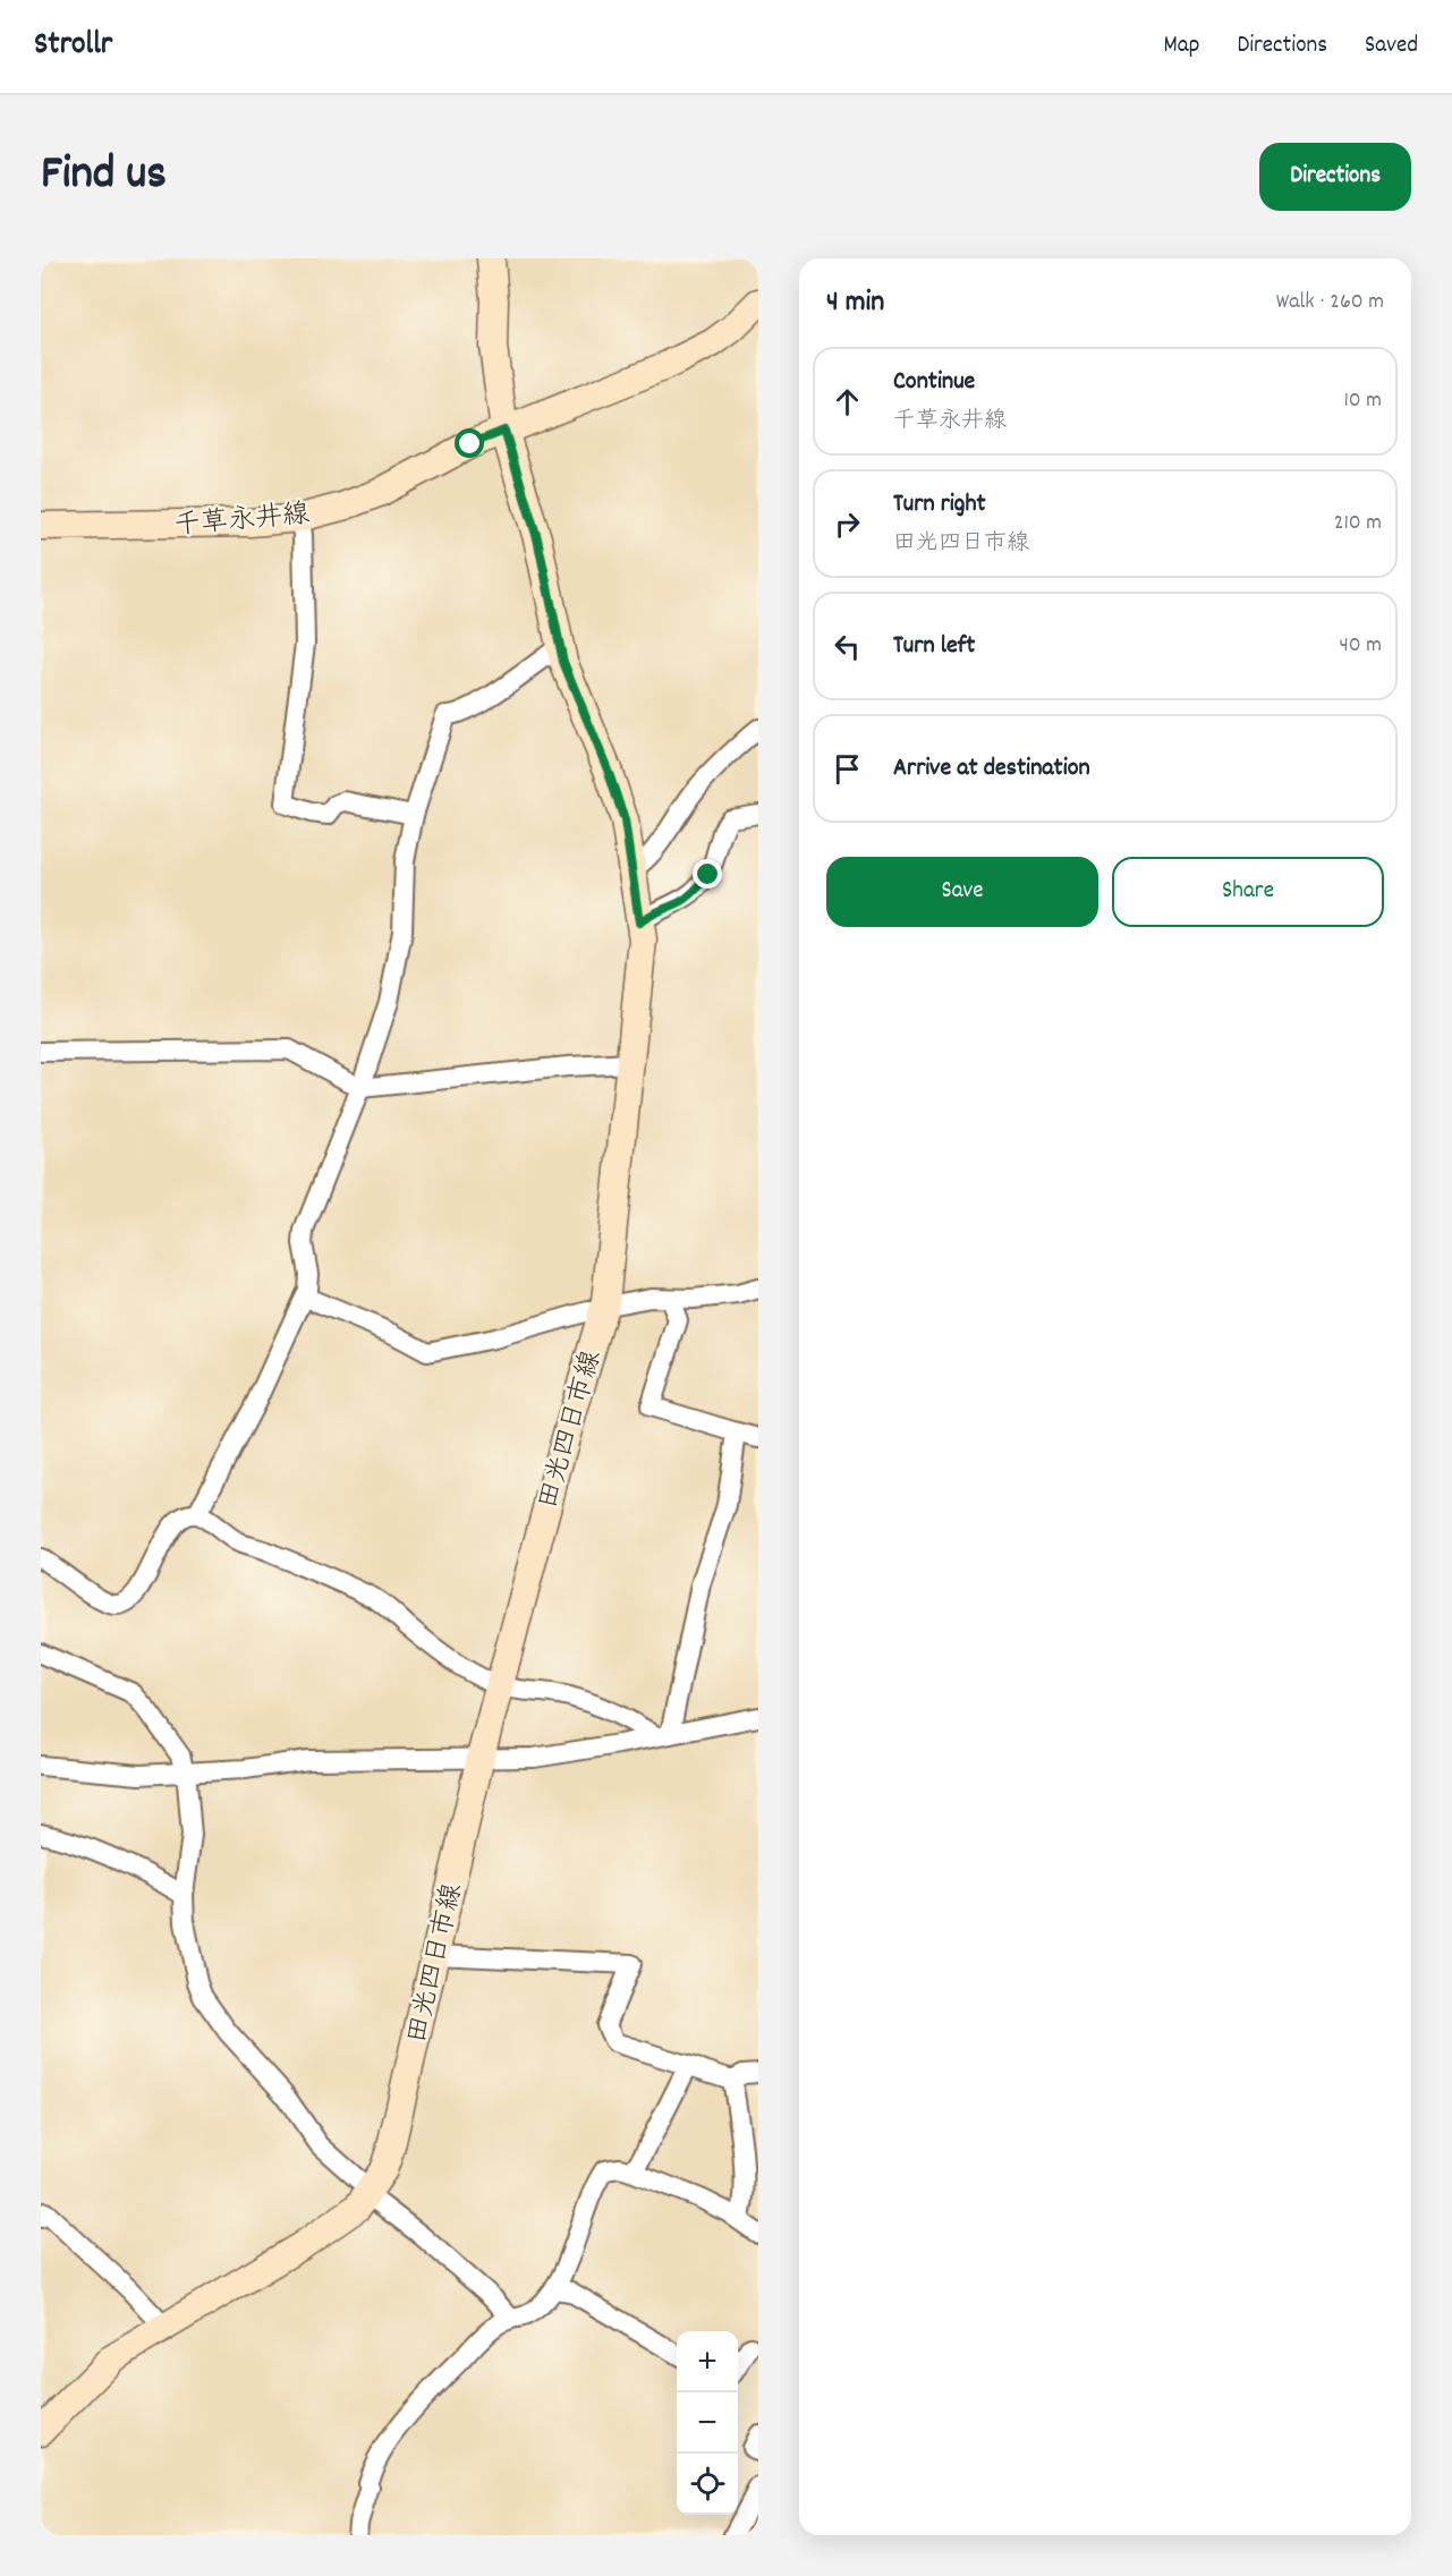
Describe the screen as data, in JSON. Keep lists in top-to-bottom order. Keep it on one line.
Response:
{"streets":{"main road":["千草永井線","田光四日市線"]},"crossings":[["千草永井線","田光四日市線"]],"page":{"header":"Strollr","nav":["Map","Directions","Saved"],"title":"Find us","buttons":["Directions",["Save","Share"]],"heading":["4 min","Walk · 260 m"],"list":[["Continue","千草永井線","10 m"],["Turn right","田光四日市線","210 m"],["Turn left","40 m"],"Arrive at destination"],"map_buttons":["+","−"]}}
